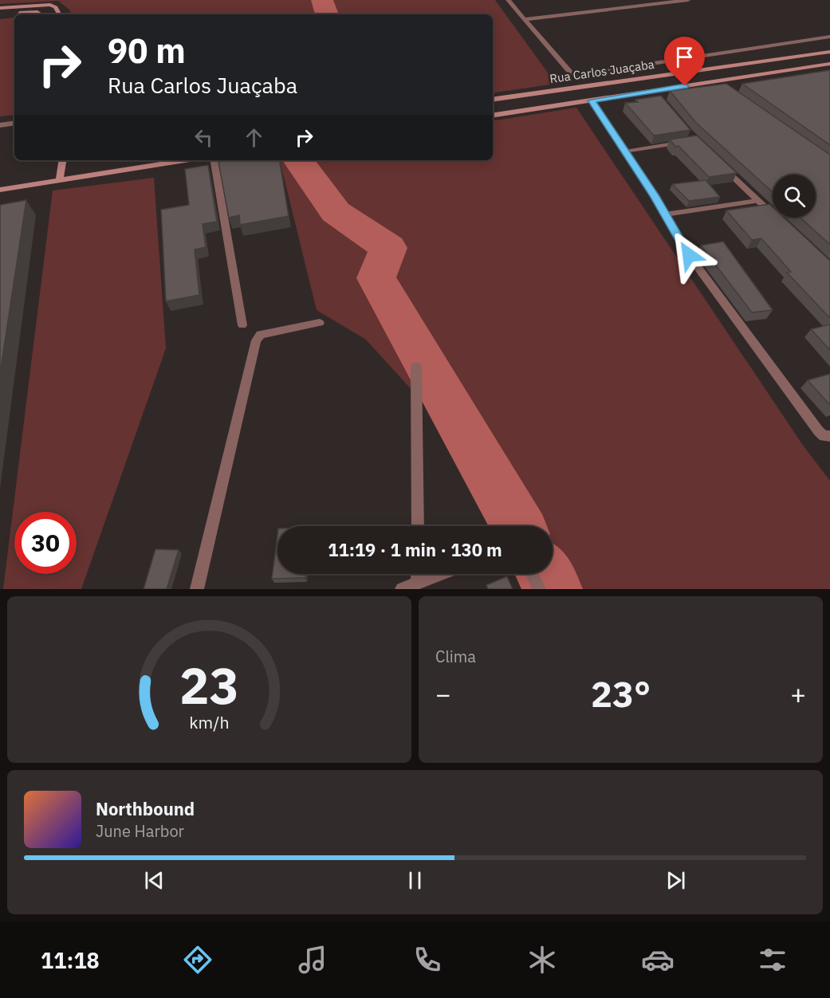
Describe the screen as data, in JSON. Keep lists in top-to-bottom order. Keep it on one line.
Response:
{"streets":{"street":["Rua Carlos Juaçaba"]},"page":{"turn":["90 m","Rua Carlos Juaçaba"],"limit":"30","trip":"11:19 · 1 min · 130 m","tile":"Clima","heat":["−","23°","+"],"song":["Northbound","June Harbor"],"tabs":"11:18","gauge":["23","km/h"]}}
